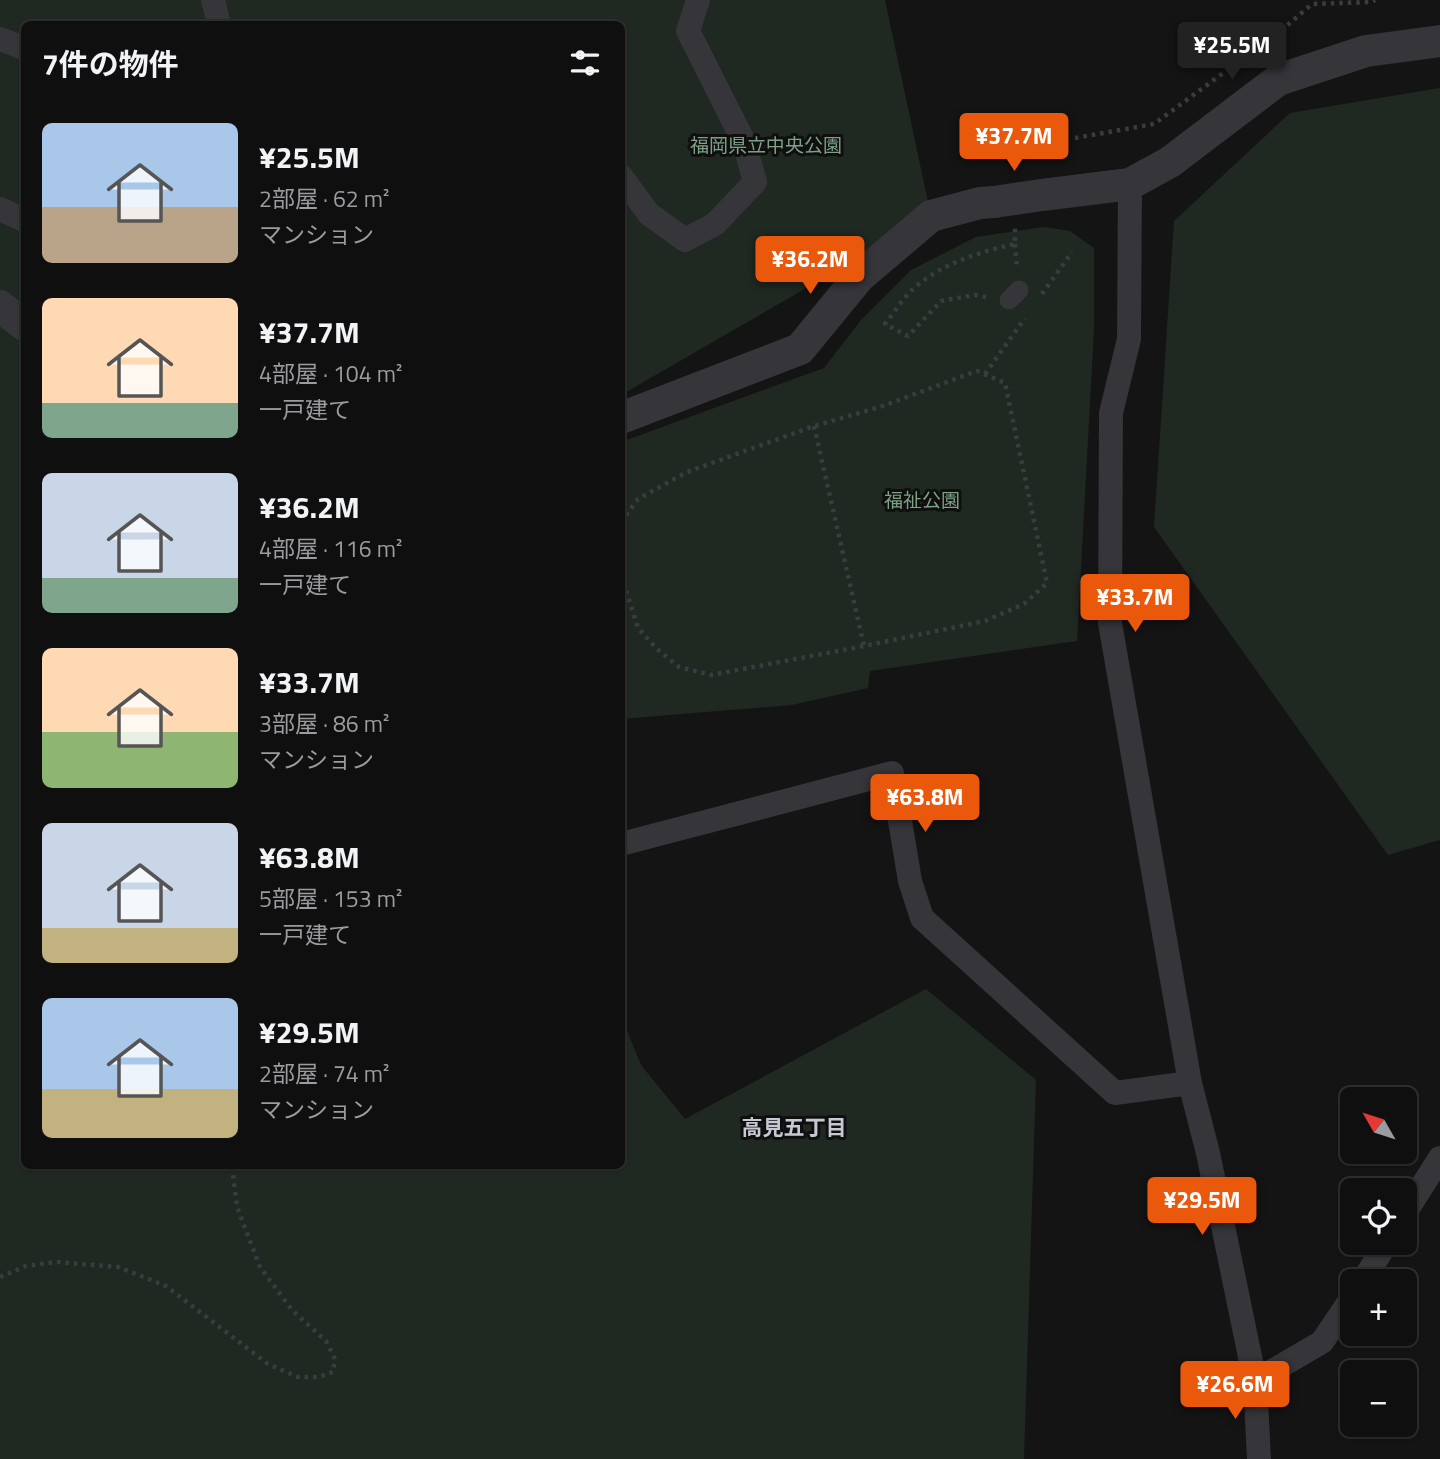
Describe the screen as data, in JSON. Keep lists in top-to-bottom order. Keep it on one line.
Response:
{"districts":["高見五丁目"],"parks":["福岡県立中央公園","福祉公園"],"north":"top left","page":{"heading":"7件の物件","price":["¥25.5M","¥37.7M","¥36.2M","¥33.7M","¥63.8M","¥29.5M","¥26.6M"],"list":[{"name":"¥25.5M","note":"2部屋 · 62 m² · マンション"},{"name":"¥37.7M","note":"4部屋 · 104 m² · 一戸建て"},{"name":"¥36.2M","note":"4部屋 · 116 m² · 一戸建て"},{"name":"¥33.7M","note":"3部屋 · 86 m² · マンション"},{"name":"¥63.8M","note":"5部屋 · 153 m² · 一戸建て"},{"name":"¥29.5M","note":"2部屋 · 74 m² · マンション"}],"map_buttons":["+","−"]}}
